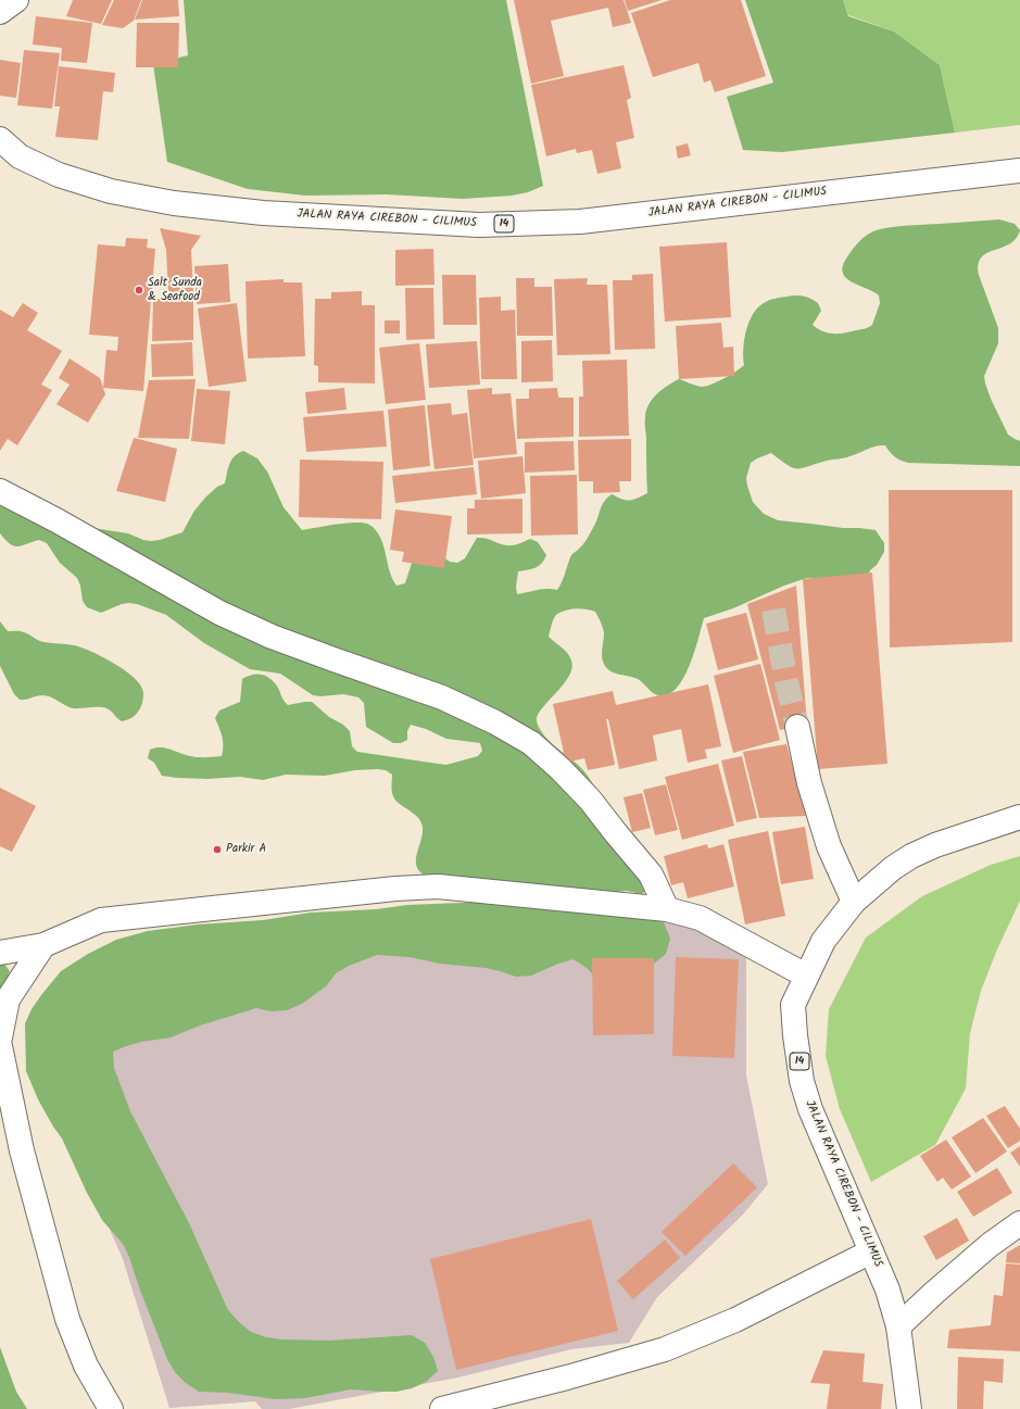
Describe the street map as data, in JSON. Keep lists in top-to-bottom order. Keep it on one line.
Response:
{"streets":{"main road":["JALAN RAYA CIREBON - CILIMUS","14"]},"places":["Salt Sunda & Seafood","Parkir A"]}
